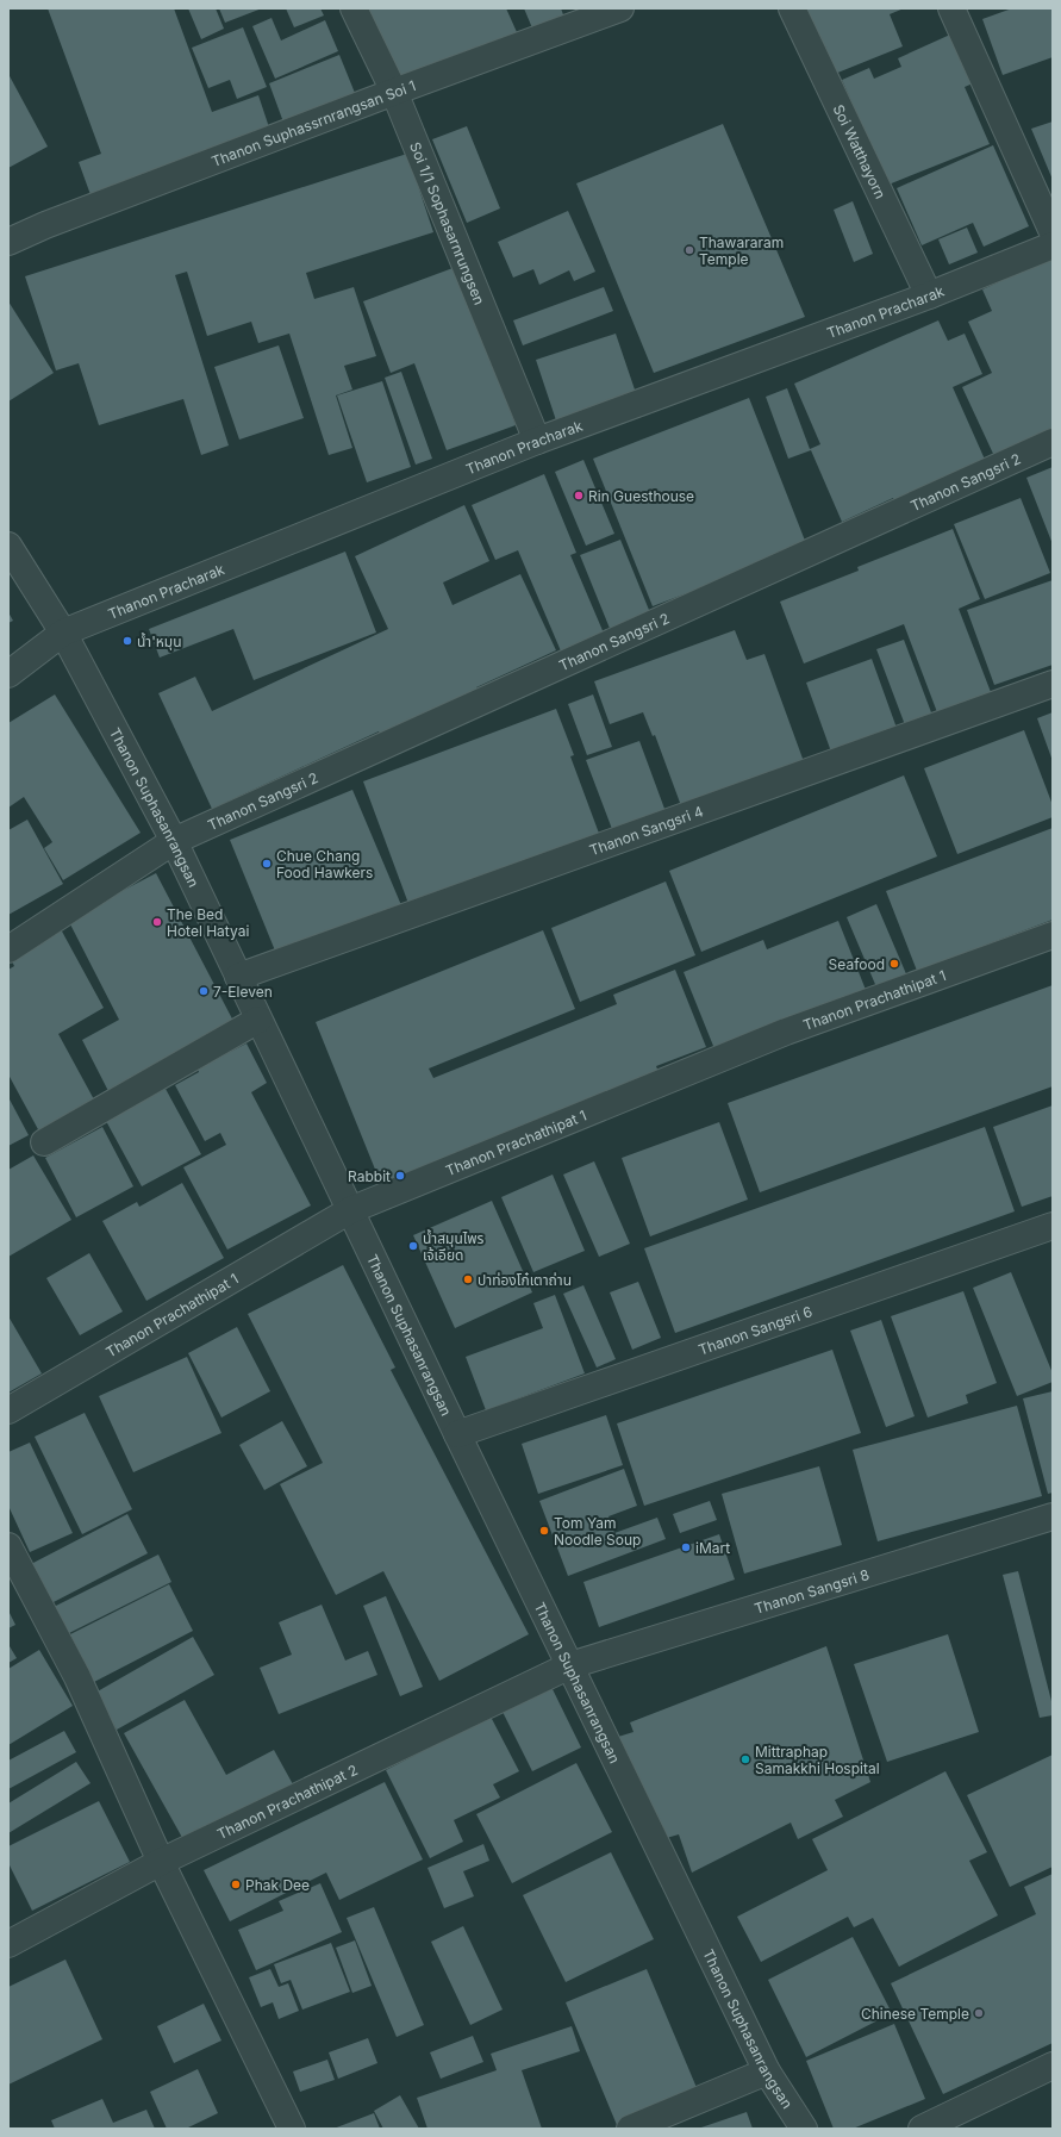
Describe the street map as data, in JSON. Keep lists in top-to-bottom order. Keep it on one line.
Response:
{"streets":{"street":["Thanon Suphassrnrangsan Soi 1","Soi Watthayorn","Soi 1/1 Sophasarnrungsen","Thanon Pracharak","Thanon Sangsri 2","Thanon Suphasanrangsan","Thanon Sangsri 4","Thanon Prachathipat 1","Thanon Sangsri 6","Thanon Sangsri 8","Thanon Prachathipat 2"]},"crossings":[["Thanon Suphassrnrangsan Soi 1","Soi 1/1 Sophasarnrungsen"],["Soi Watthayorn","Thanon Pracharak"],["Soi 1/1 Sophasarnrungsen","Thanon Pracharak"],["Thanon Pracharak","Thanon Suphasanrangsan"],["Thanon Sangsri 2","Thanon Suphasanrangsan"],["Thanon Suphasanrangsan","Thanon Sangsri 4"],["Thanon Suphasanrangsan","Thanon Prachathipat 1"],["Thanon Suphasanrangsan","Thanon Sangsri 6"],["Thanon Suphasanrangsan","Thanon Sangsri 8"],["Thanon Suphasanrangsan","Thanon Prachathipat 2"],["Thanon Sangsri 8","Thanon Prachathipat 2"]],"places":["Thawararam Temple","Rin Guesthouse","น้ำ'หมุน","Chue Chang Food Hawkers","The Bed Hotel Hatyai","Seafood","7-Eleven","Rabbit","น้ำสมุนไพร เจ้เอียด","ปาท่องโก๋เตาถ่าน","Tom Yam Noodle Soup","iMart","Mittraphap Samakkhi Hospital","Phak Dee","Chinese Temple"]}
